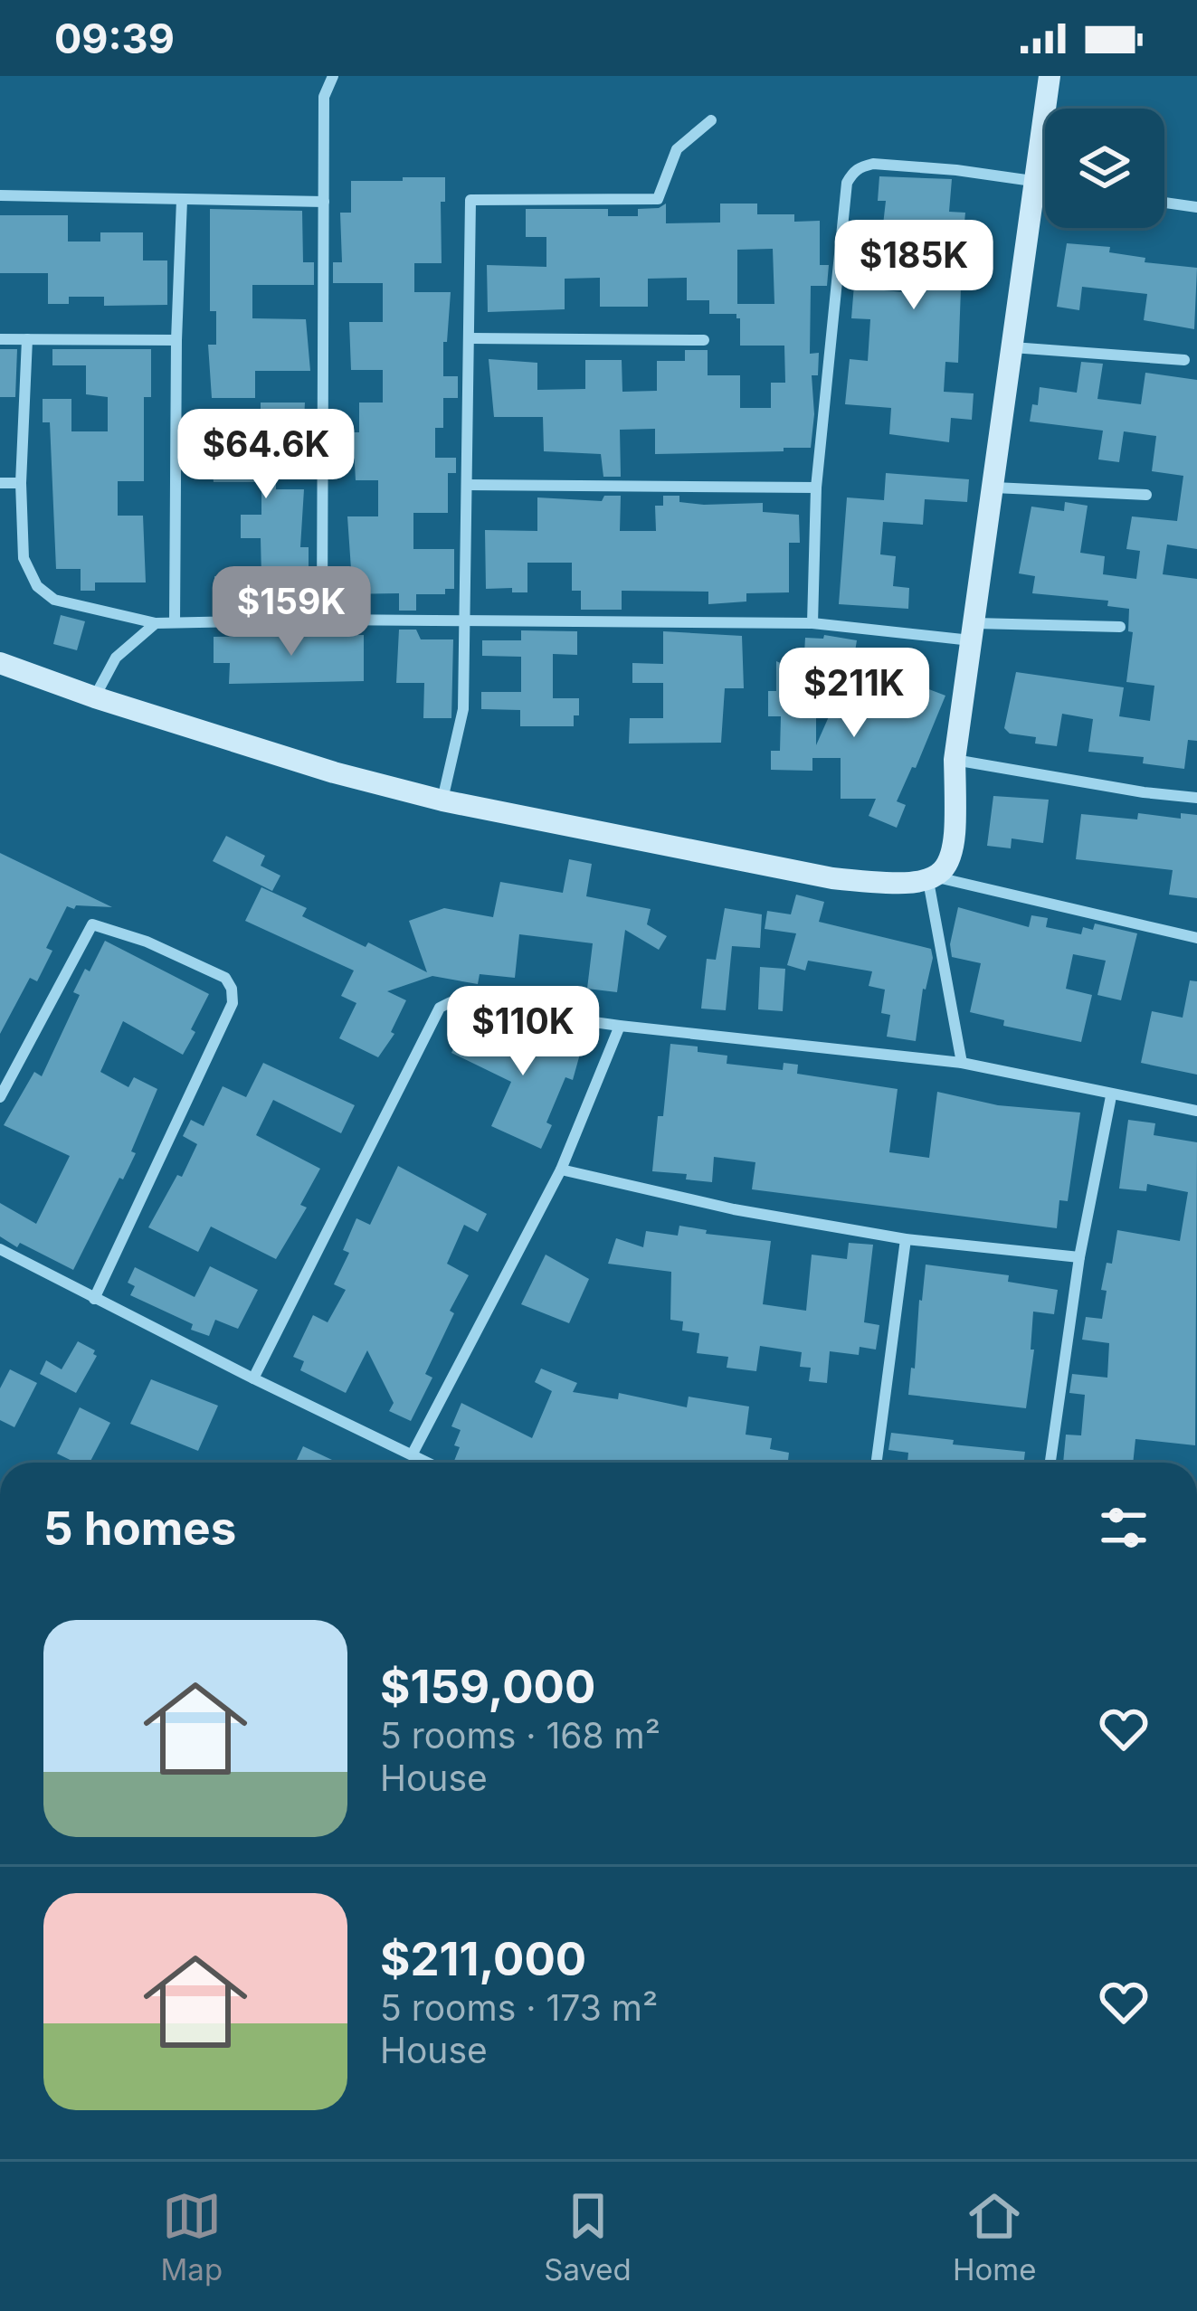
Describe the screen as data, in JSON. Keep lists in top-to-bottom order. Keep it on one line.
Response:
{"page":{"status":"09:39","price":["$185K","$64.6K","$159K","$211K","$110K"],"heading":"5 homes","list":[{"name":"$159,000","note":"5 rooms · 168 m² · House"},{"name":"$211,000","note":"5 rooms · 173 m² · House"}],"tabs":["Map","Saved","Home"]}}
